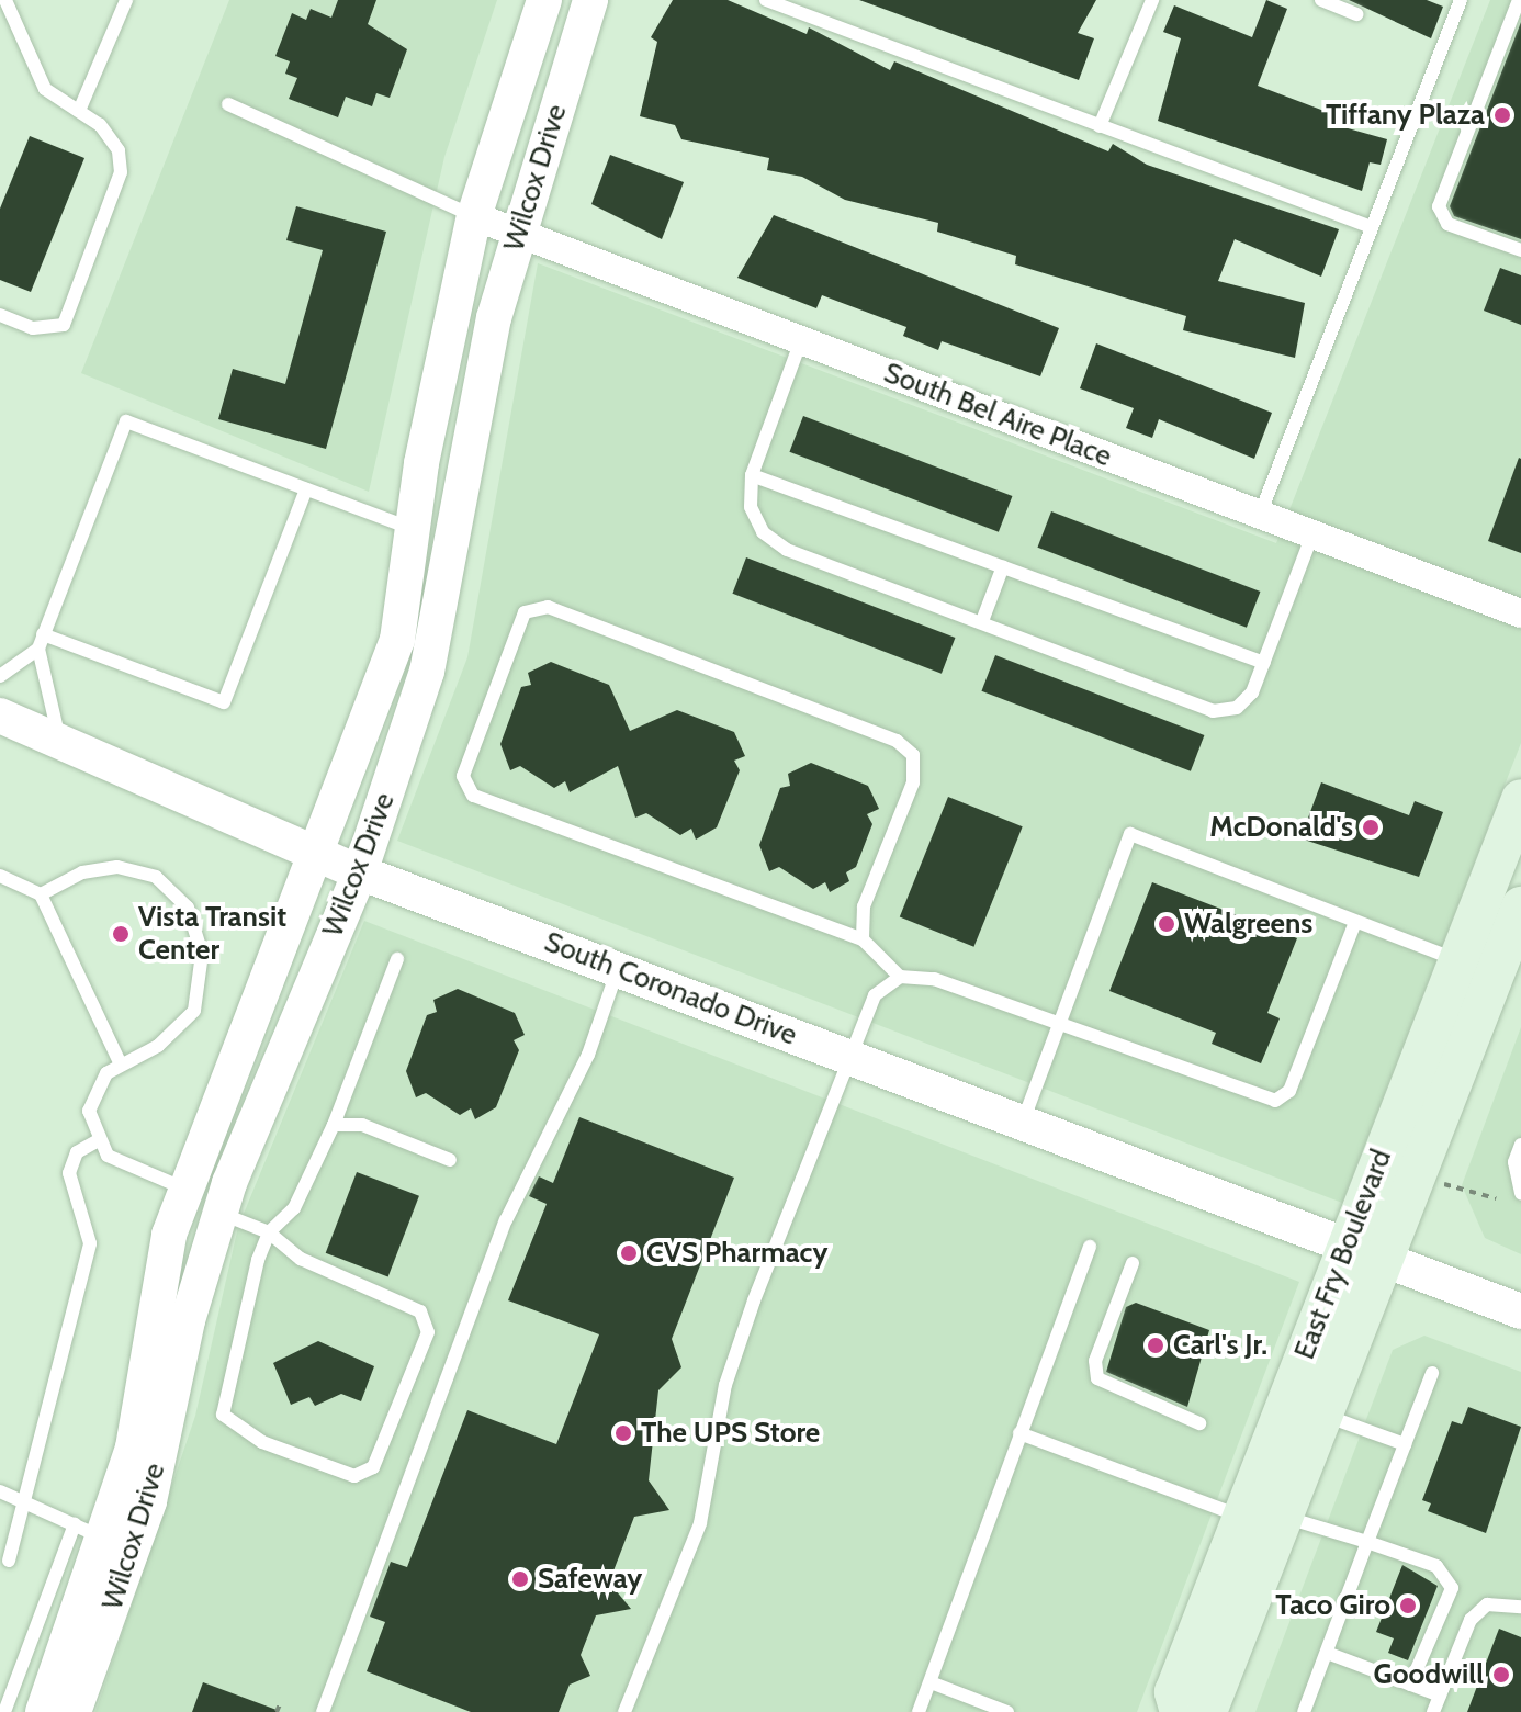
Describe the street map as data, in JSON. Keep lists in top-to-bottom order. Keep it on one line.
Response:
{"streets":{"main road":["East Fry Boulevard"],"street":["Wilcox Drive","South Bel Aire Place","South Coronado Drive"]},"crossings":[["Wilcox Drive","South Bel Aire Place"],["Wilcox Drive","South Coronado Drive"],["South Coronado Drive","East Fry Boulevard"]],"places":["Tiffany Plaza","McDonald's","Walgreens","Vista Transit Center","CVS Pharmacy","Carl's Jr.","The UPS Store","Safeway","Taco Giro","Goodwill"]}
